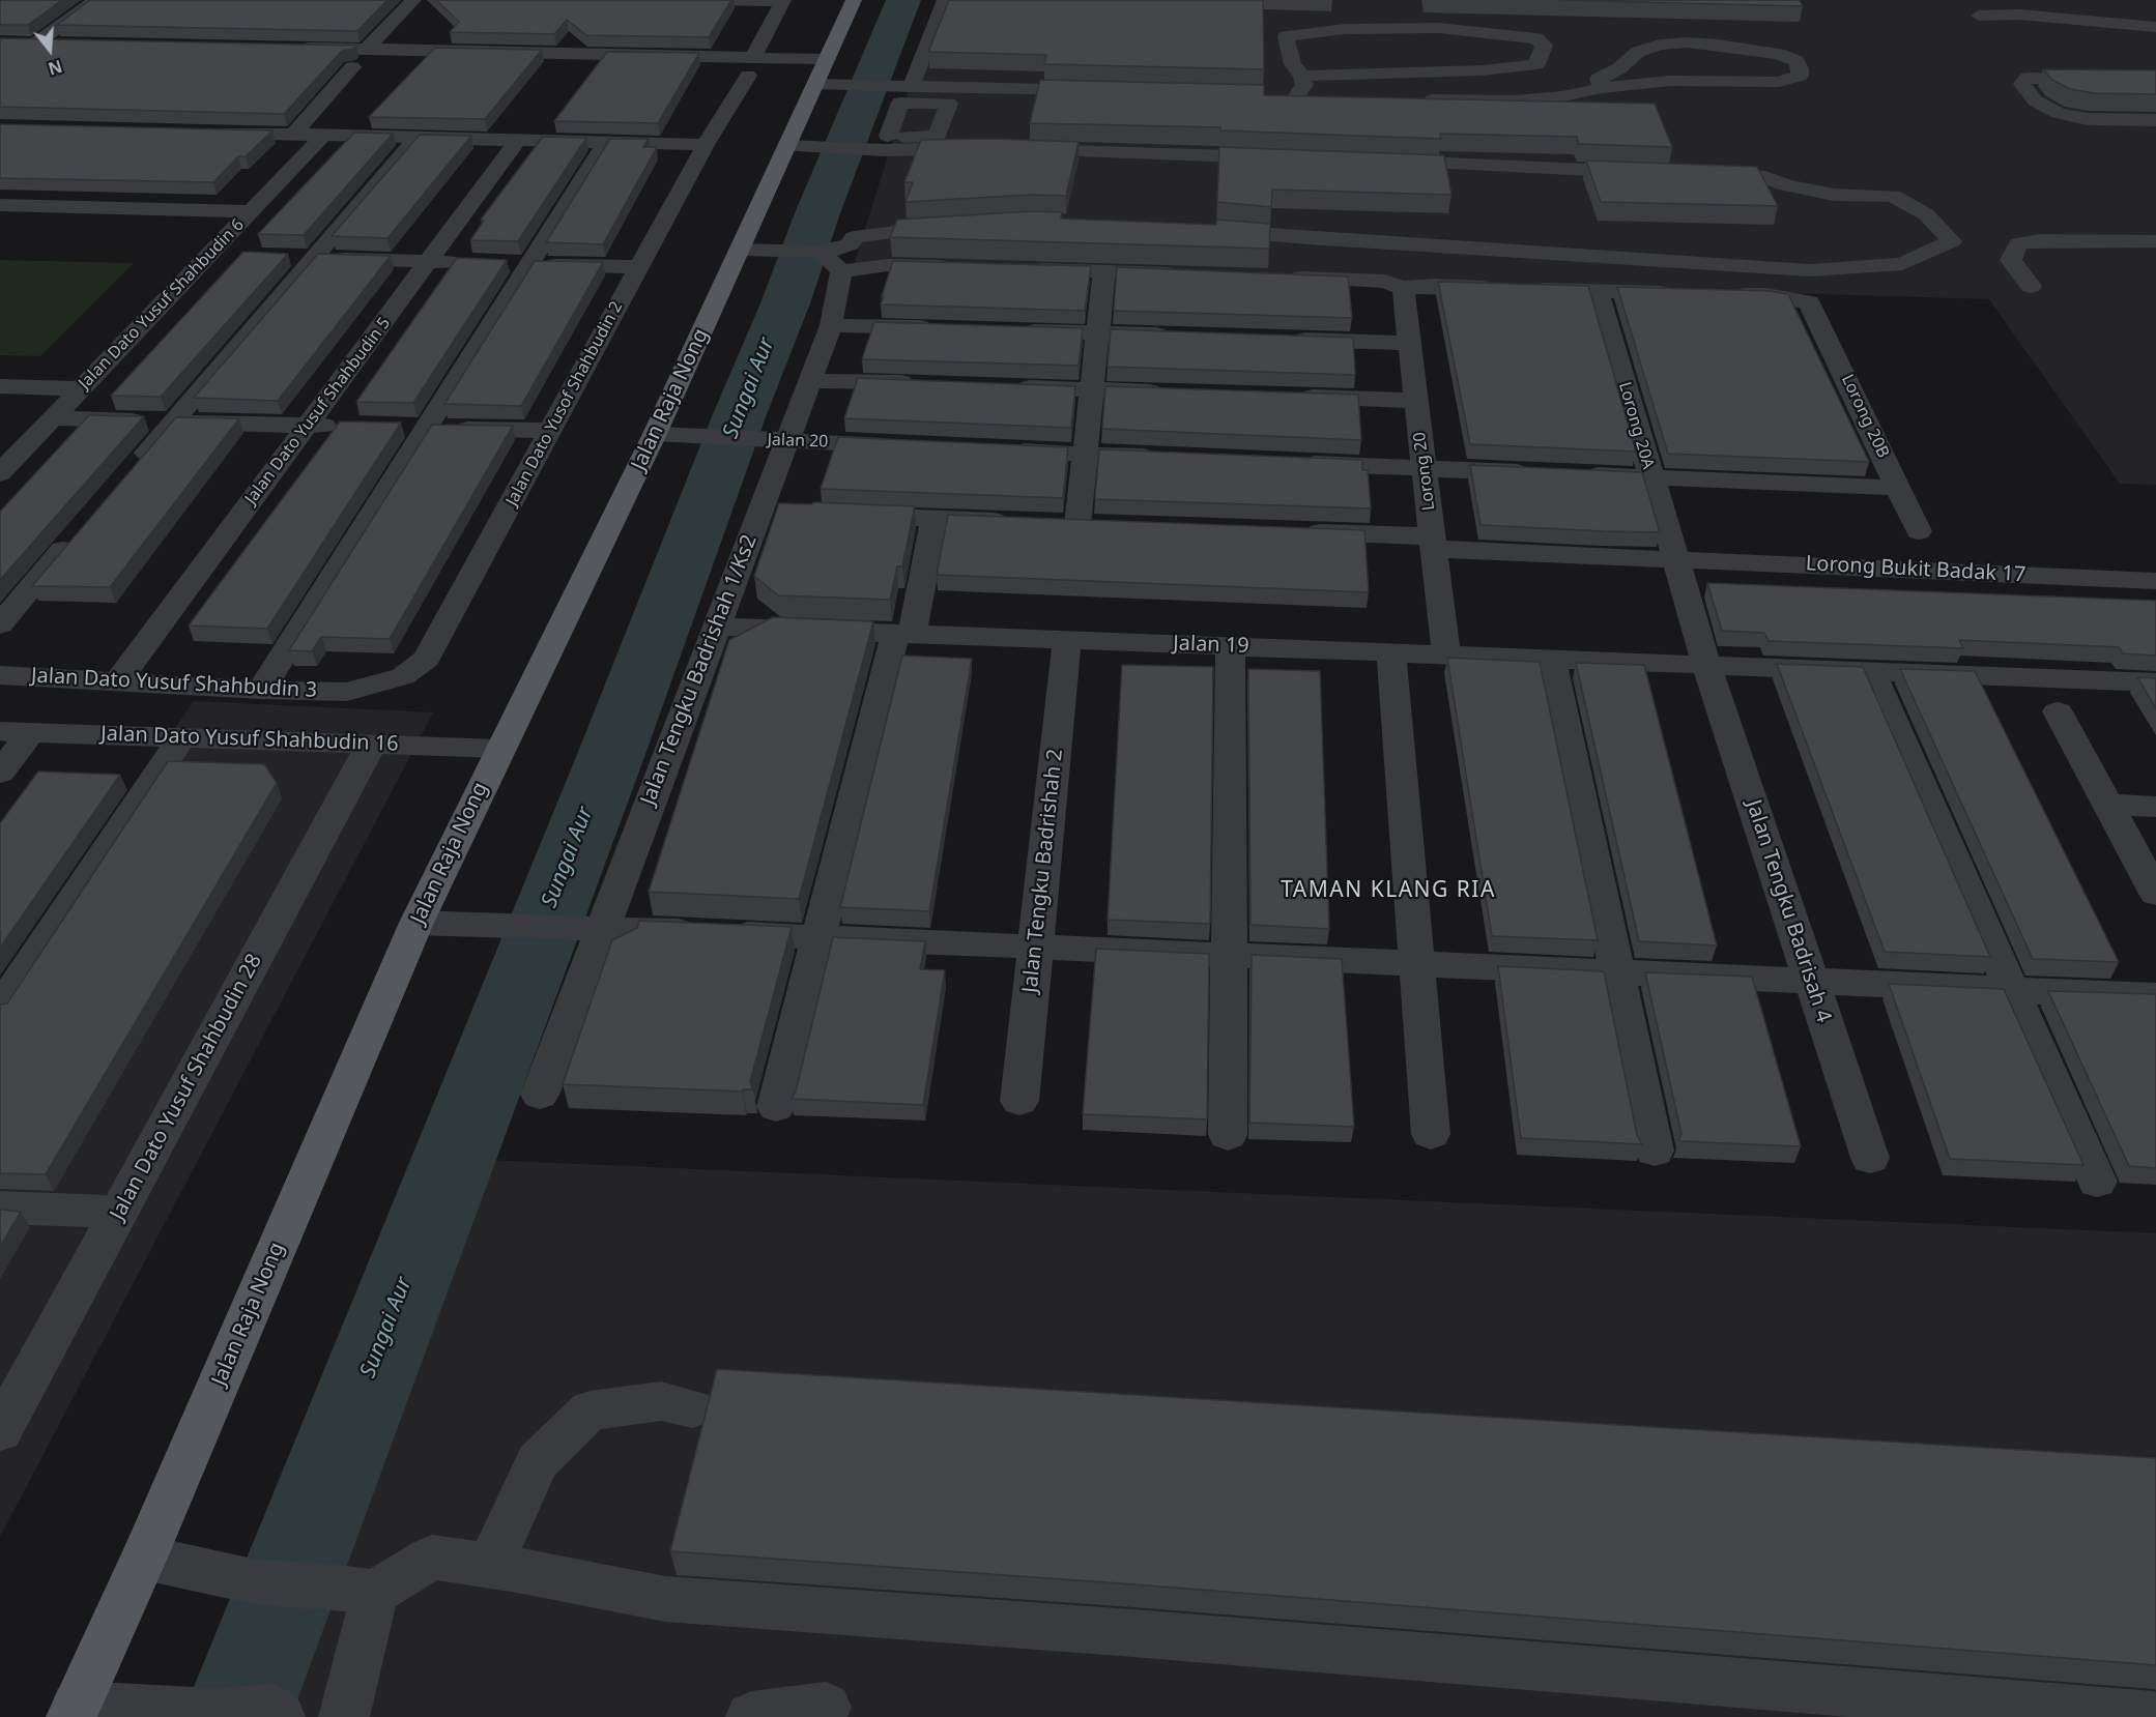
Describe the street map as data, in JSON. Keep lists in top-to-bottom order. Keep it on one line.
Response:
{"streets":{"main road":["Jalan Raja Nong"],"street":["Jalan Dato Yusuf Shahbudin 6","Jalan Dato Yusof Shahbudin 2","Jalan Dato Yusuf Shahbudin 5","Lorong 20B","Lorong 20A","Jalan 20","Lorong 20","Lorong Bukit Badak 17","Jalan 19","Jalan Tengku Badrishah 1/Ks2","Jalan Dato Yusuf Shahbudin 3","Jalan Dato Yusuf Shahbudin 16","Jalan Tengku Badrishah 2","Jalan Tengku Badrisah 4","Jalan Dato Yusuf Shahbudin 28"]},"crossings":[["Jalan Raja Nong","Jalan 20"],["Jalan Raja Nong","Jalan Dato Yusuf Shahbudin 16"],["Jalan Dato Yusof Shahbudin 2","Jalan Dato Yusuf Shahbudin 3"],["Jalan Dato Yusuf Shahbudin 5","Jalan Dato Yusuf Shahbudin 3"],["Lorong 20A","Lorong Bukit Badak 17"],["Lorong 20A","Jalan 19"],["Lorong 20A","Jalan Tengku Badrisah 4"],["Jalan 20","Jalan Tengku Badrishah 1/Ks2"],["Lorong 20","Lorong Bukit Badak 17"],["Lorong 20","Jalan 19"],["Jalan 19","Jalan Tengku Badrishah 1/Ks2"],["Jalan 19","Jalan Tengku Badrishah 2"],["Jalan 19","Jalan Tengku Badrisah 4"],["Jalan Dato Yusuf Shahbudin 16","Jalan Dato Yusuf Shahbudin 28"]],"districts":["TAMAN KLANG RIA"],"water":["Sungai Aur"],"north":"bottom"}
